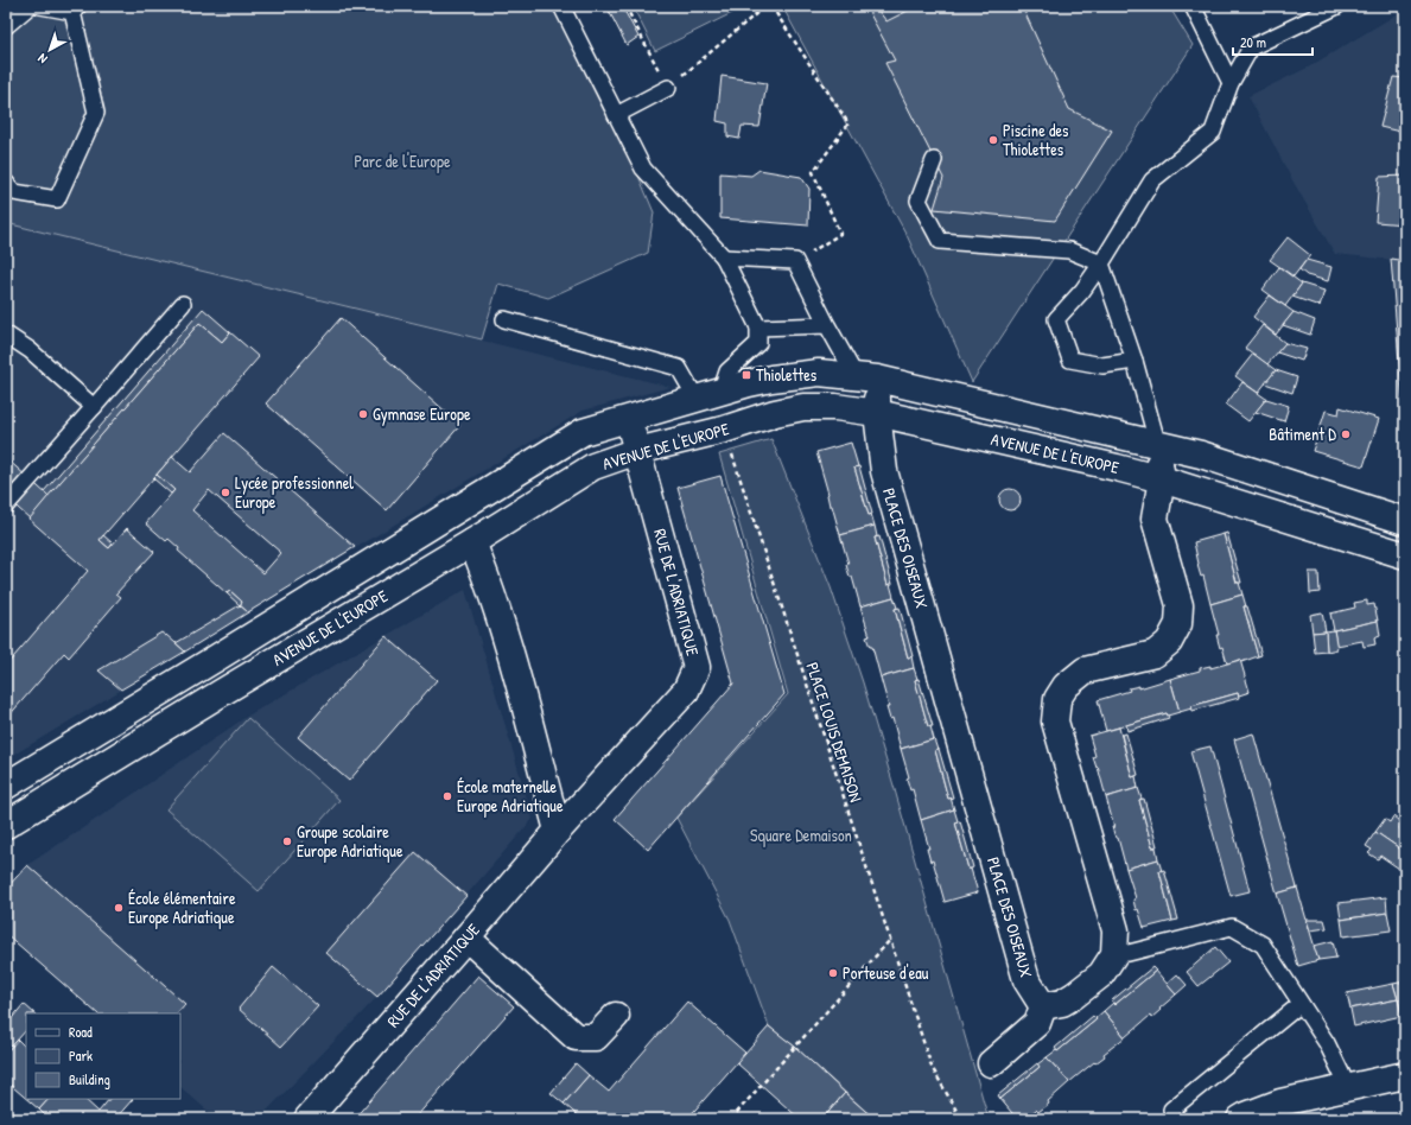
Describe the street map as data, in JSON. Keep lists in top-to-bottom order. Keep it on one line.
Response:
{"streets":{"street":["AVENUE DE L'EUROPE","PLACE DES OISEAUX","RUE DE L'ADRIATIQUE"],"path":["PLACE LOUIS DEMAISON"]},"crossings":[["AVENUE DE L'EUROPE","PLACE DES OISEAUX"],["AVENUE DE L'EUROPE","RUE DE L'ADRIATIQUE"],["AVENUE DE L'EUROPE","PLACE LOUIS DEMAISON"]],"parks":["Parc de l'Europe","Square Demaison"],"places":{"other":["Piscine des Thiolettes","Gymnase Europe","Bâtiment D","Lycée professionnel Europe","École maternelle Europe Adriatique","Groupe scolaire Europe Adriatique","École élémentaire Europe Adriatique","Porteuse d'eau"],"transit":["Thiolettes"]},"legend":["Road","Park","Building"],"scale_bar":"20 m","north":"bottom left"}
